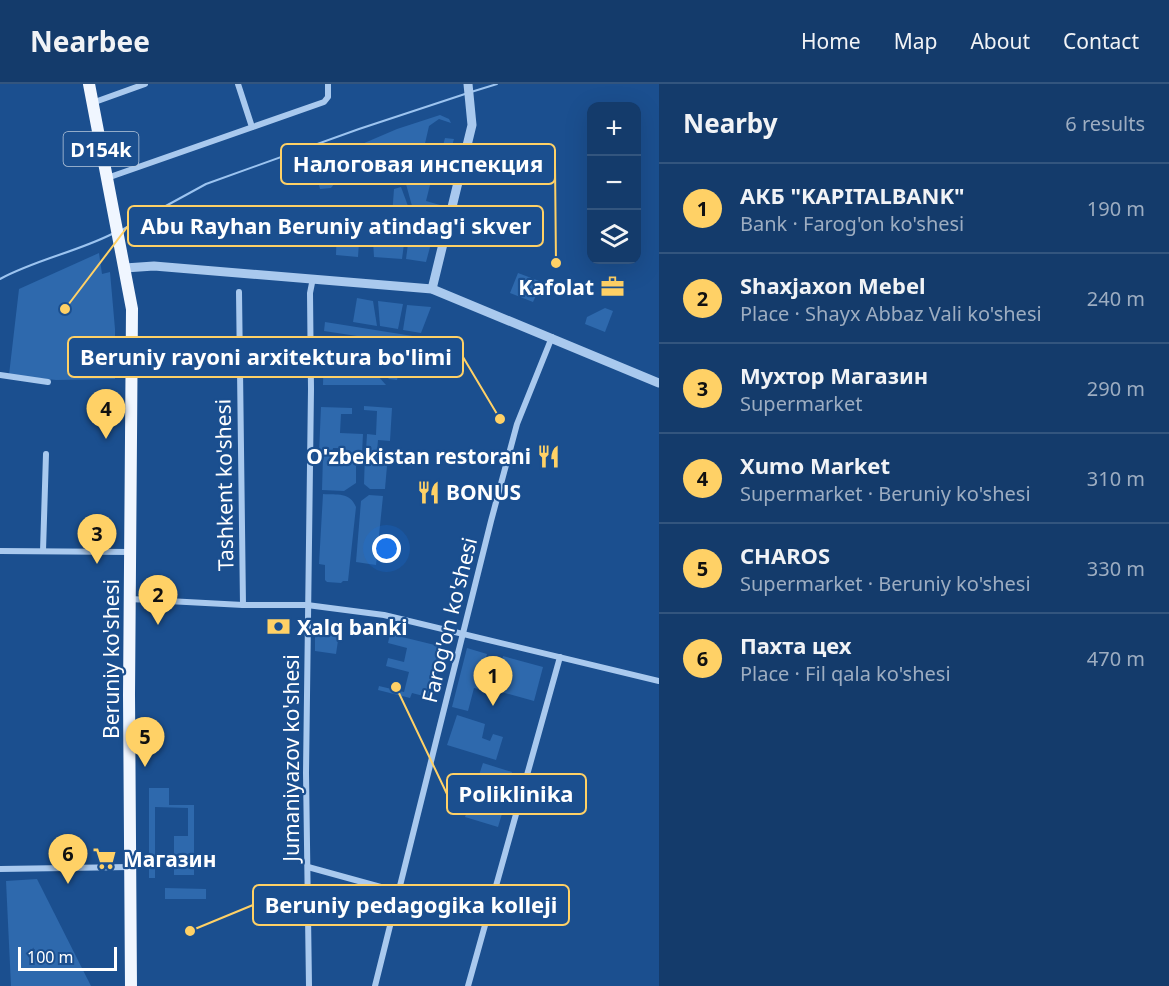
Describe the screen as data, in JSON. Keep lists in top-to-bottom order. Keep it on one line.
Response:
{"streets":{"main road":["D154k","Beruniy ko'shesi"],"street":["Tashkent ko'shesi","Farog'on ko'shesi","Jumaniyazov ko'shesi"]},"places":{"other":["Налоговая инспекция","Abu Rayhan Beruniy atindag'i skver","Beruniy rayoni arxitektura bo'limi","Poliklinika","Beruniy pedagogika kolleji"],"office":["Kafolat"],"restaurant":["O'zbekistan restorani","BONUS"],"bank":["Xalq banki"],"supermarket":["Магазин"]},"scale_bar":"100 m","page":{"header":"Nearbee","nav":["Home","Map","About","Contact"],"heading":["Nearby","6 results"],"map_buttons":["+","−"],"list":[{"mark":"1","name":"АКБ \"KAPITALBANK\"","note":"Bank · Farog'on ko'shesi","value":"190 m"},{"mark":"2","name":"Shaxjaxon Mebel","note":"Place · Shayx Abbaz Vali ko'shesi","value":"240 m"},{"mark":"3","name":"Мухтор Магазин","note":"Supermarket","value":"290 m"},{"mark":"4","name":"Xumo Market","note":"Supermarket · Beruniy ko'shesi","value":"310 m"},{"mark":"5","name":"CHAROS","note":"Supermarket · Beruniy ko'shesi","value":"330 m"},{"mark":"6","name":"Пахта цех","note":"Place · Fil qala ko'shesi","value":"470 m"}],"pins":["4","3","2","1","5","6"],"scale":"100 m"}}
